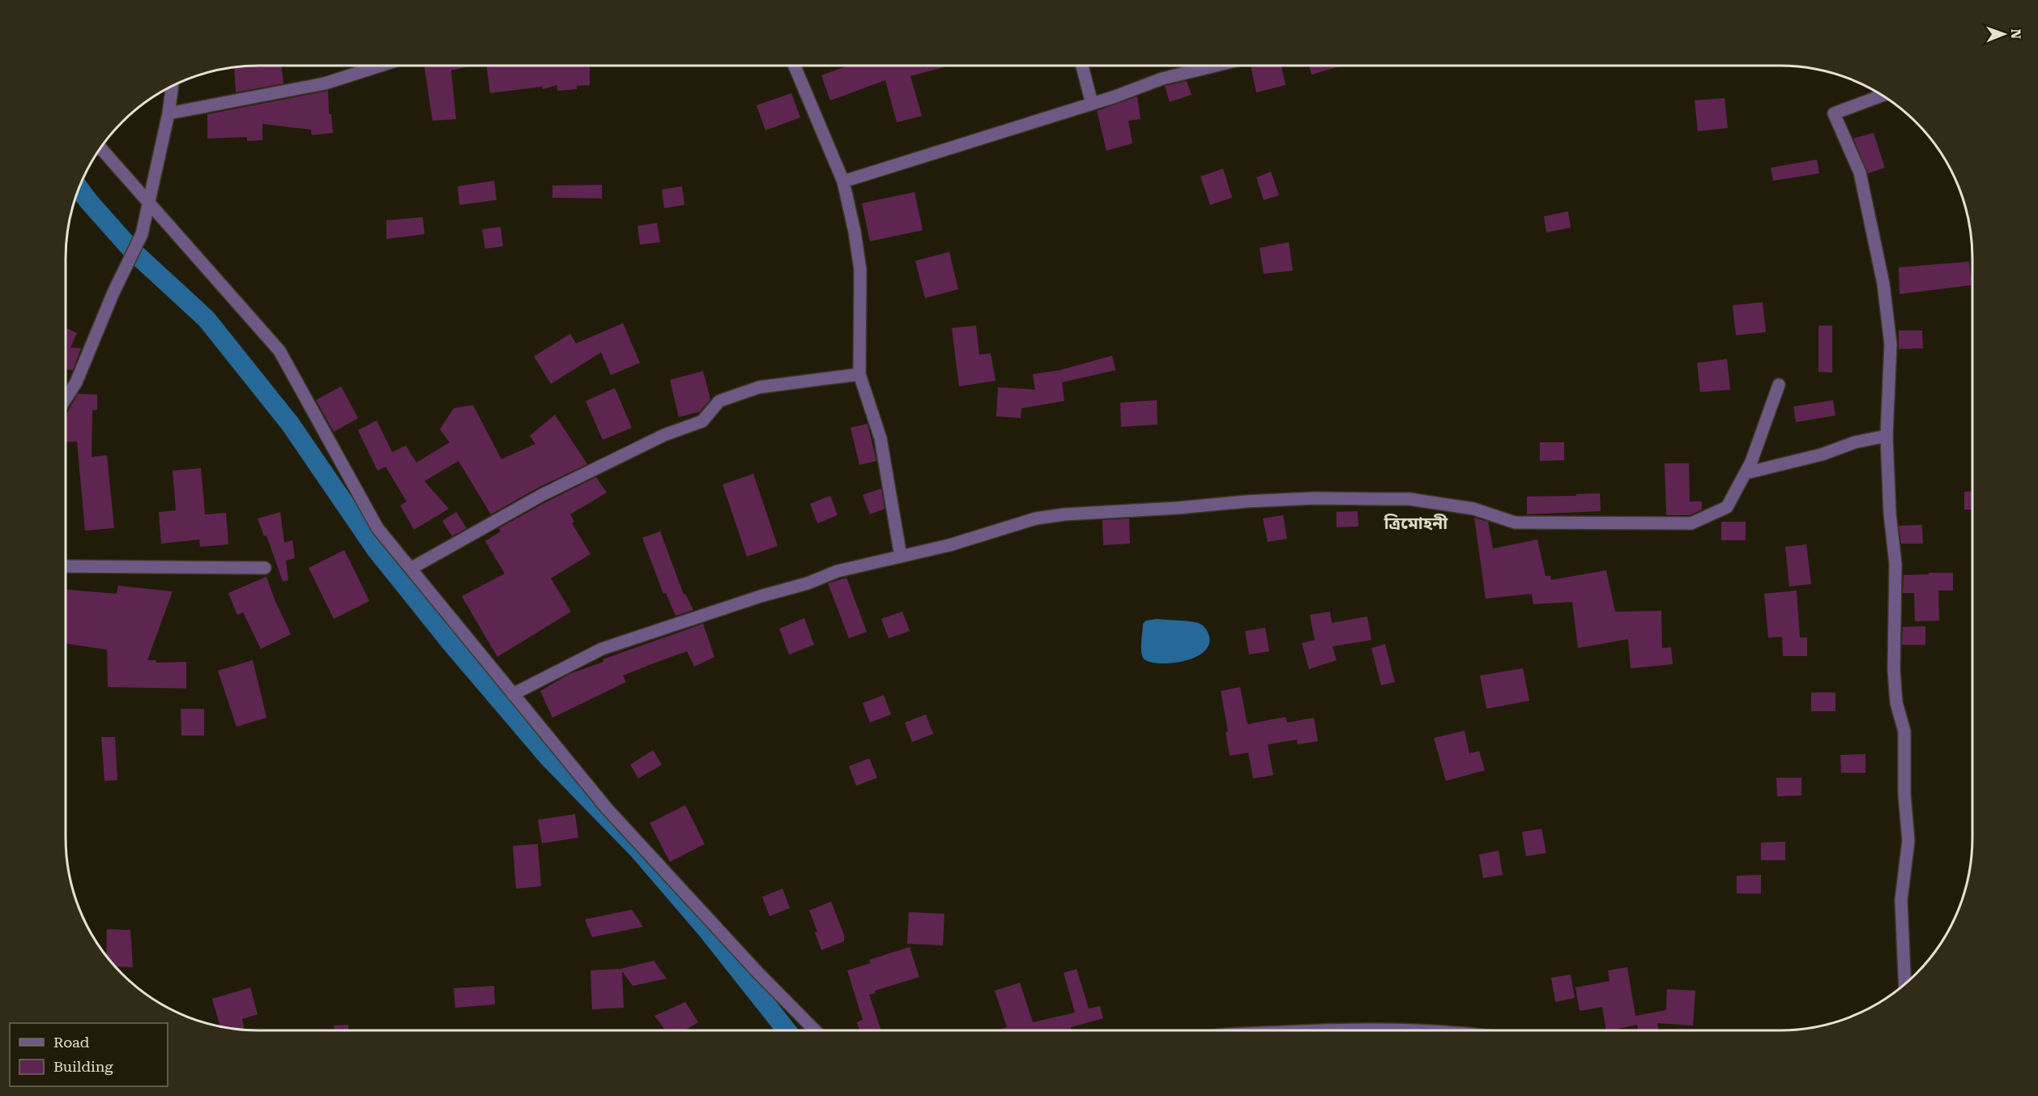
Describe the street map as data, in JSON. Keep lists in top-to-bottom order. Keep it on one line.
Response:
{"districts":["ত্রিমোহনী"],"legend":["Road","Building"],"north":"right"}
